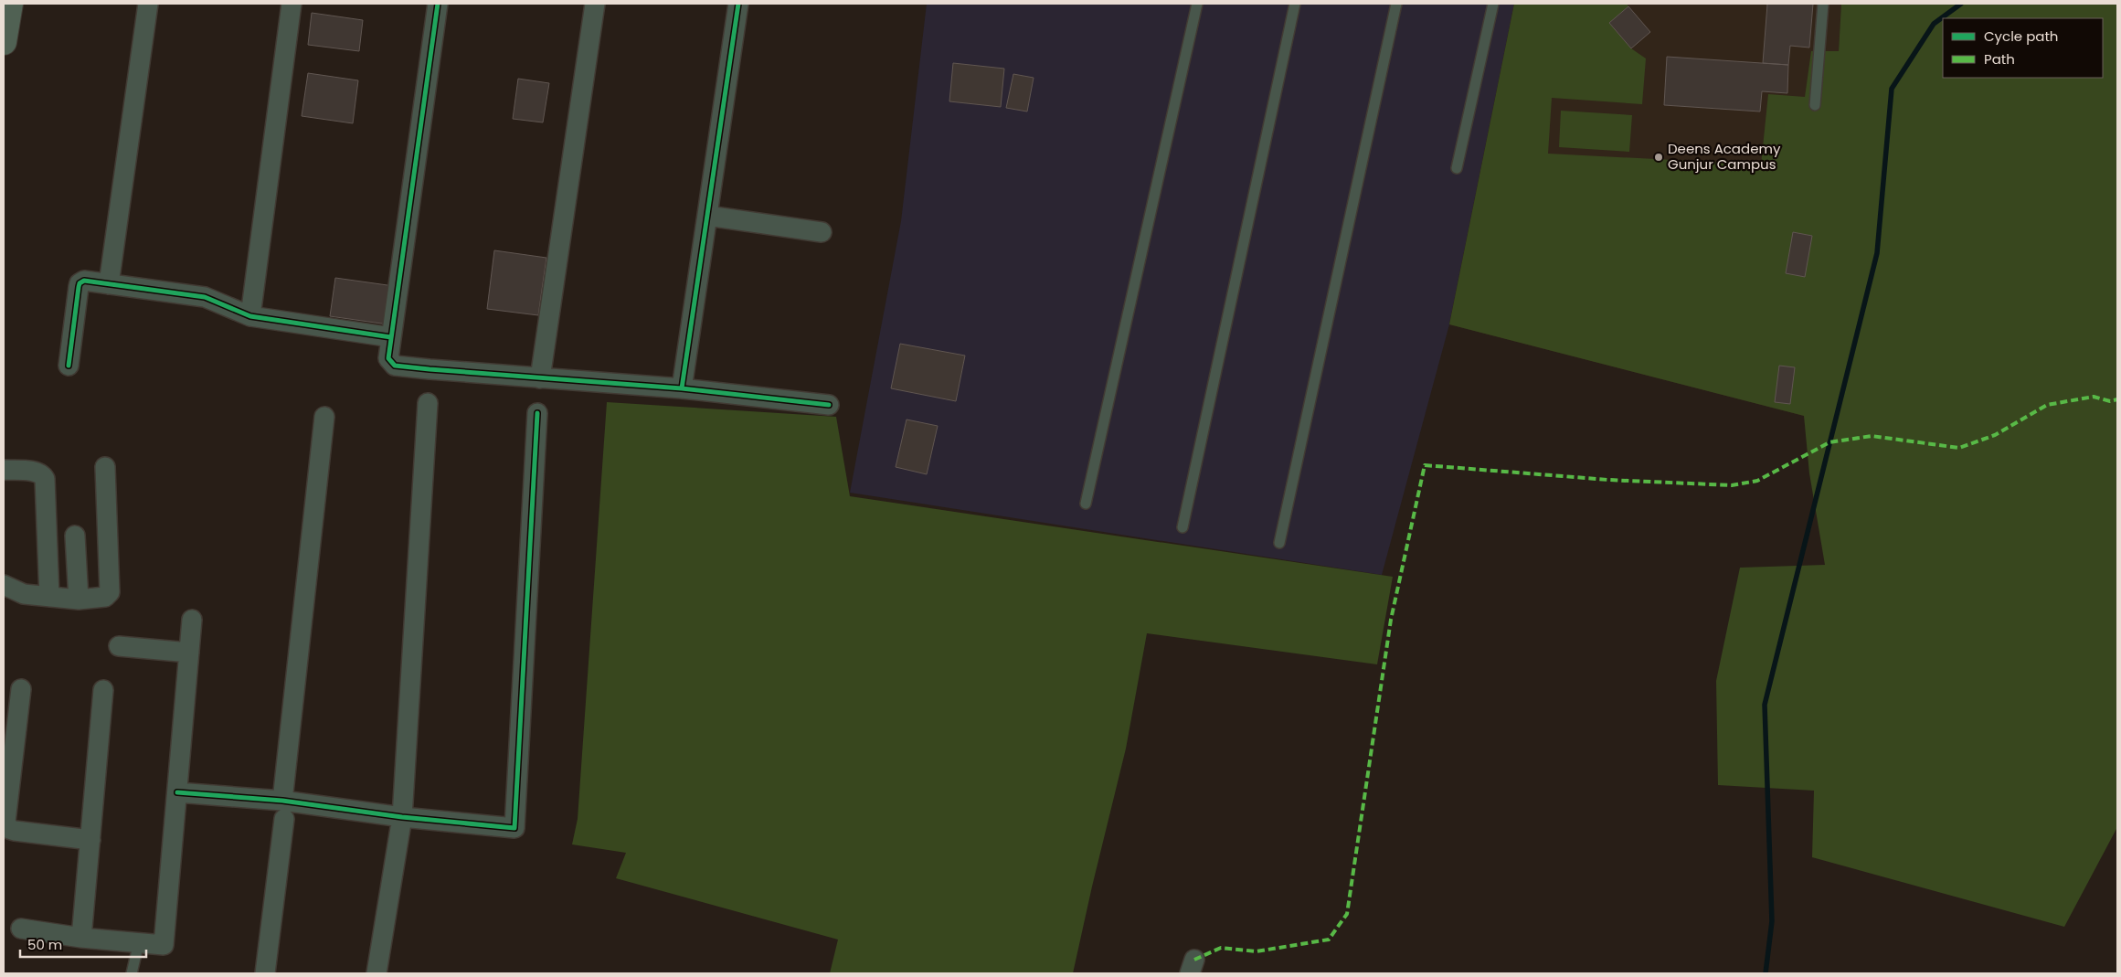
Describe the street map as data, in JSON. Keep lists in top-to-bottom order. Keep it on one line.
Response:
{"places":["Deens Academy Gunjur Campus"],"legend":["Cycle path","Path"],"scale_bar":"50 m"}
